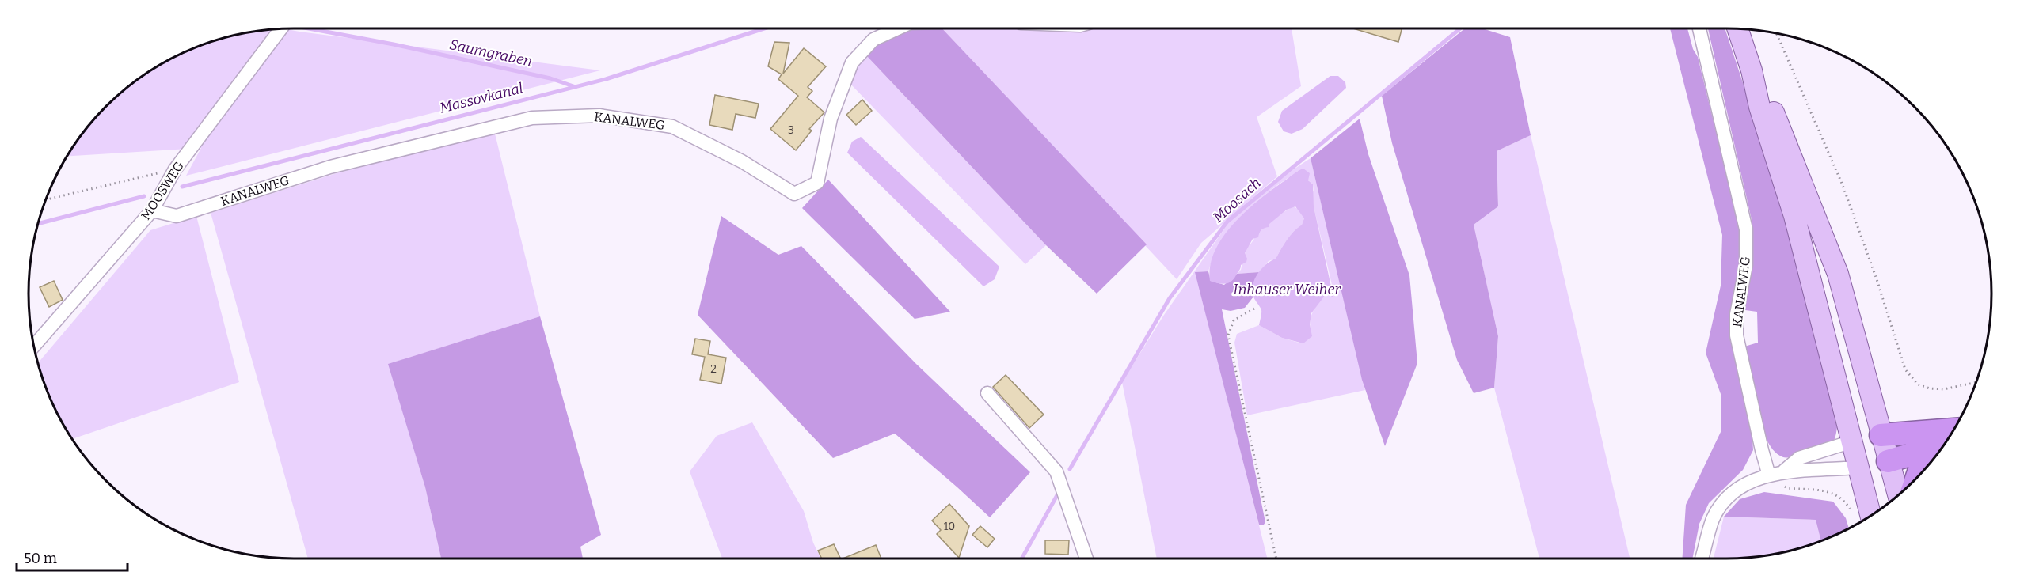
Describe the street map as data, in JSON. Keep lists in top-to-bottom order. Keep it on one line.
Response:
{"streets":{"street":["KANALWEG","MOOSWEG"]},"crossings":[["KANALWEG","MOOSWEG"]],"water":["Saumgraben","Massovkanal","Moosach","Inhauser Weiher"],"house_numbers":["3","2","10"],"scale_bar":"50 m"}
